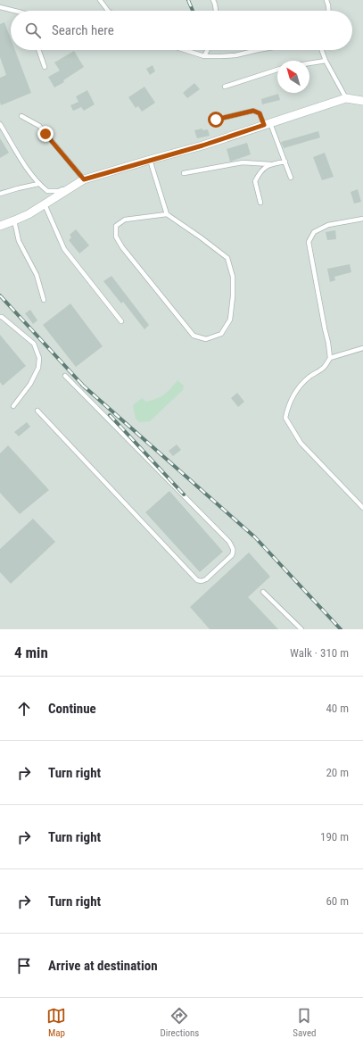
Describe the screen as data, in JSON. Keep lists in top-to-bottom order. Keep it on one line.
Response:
{"north":"top left","page":{"search":"Search here","heading":["4 min","Walk · 310 m"],"list":[["Continue","40 m"],["Turn right","20 m"],["Turn right","190 m"],["Turn right","60 m"],"Arrive at destination"],"nav":["Map","Directions","Saved"]}}
